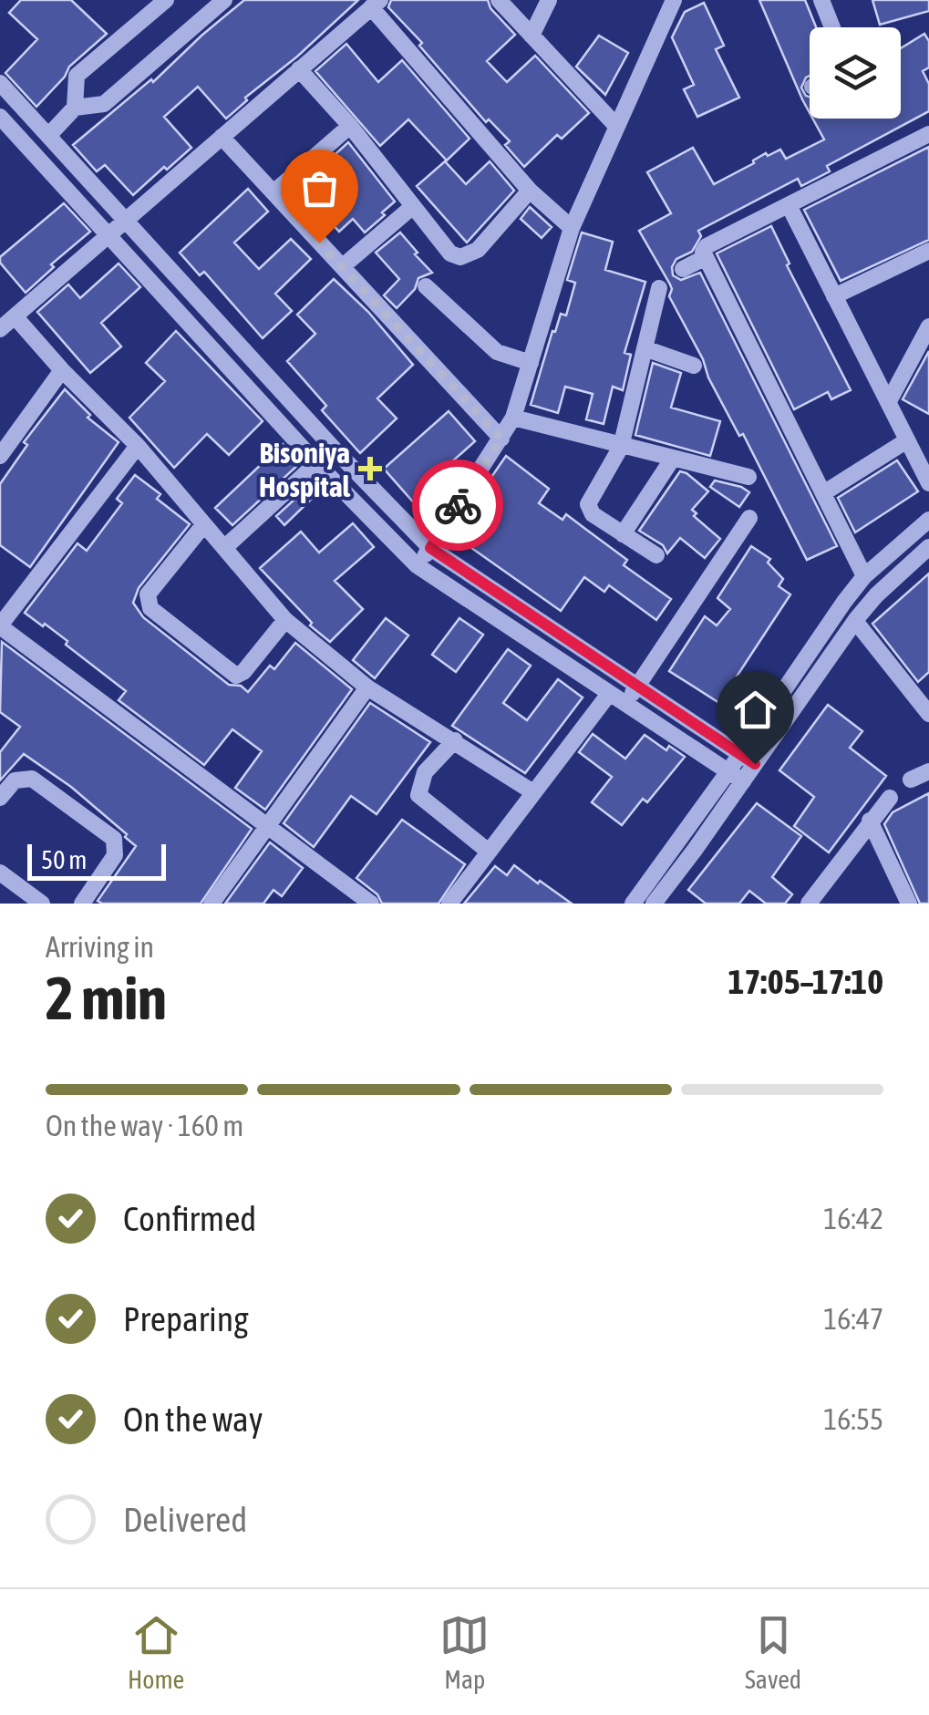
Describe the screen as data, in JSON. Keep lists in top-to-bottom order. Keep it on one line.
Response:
{"places":{"health":["Bisoniya Hospital"]},"scale_bar":"50 m","page":{"scale":"50 m","heading":["2 min","Arriving in","17:05–17:10"],"bar":"On the way · 160 m","list":[["Confirmed","16:42"],["Preparing","16:47"],["On the way","16:55"],"Delivered"],"tabs":["Home","Map","Saved"]}}
